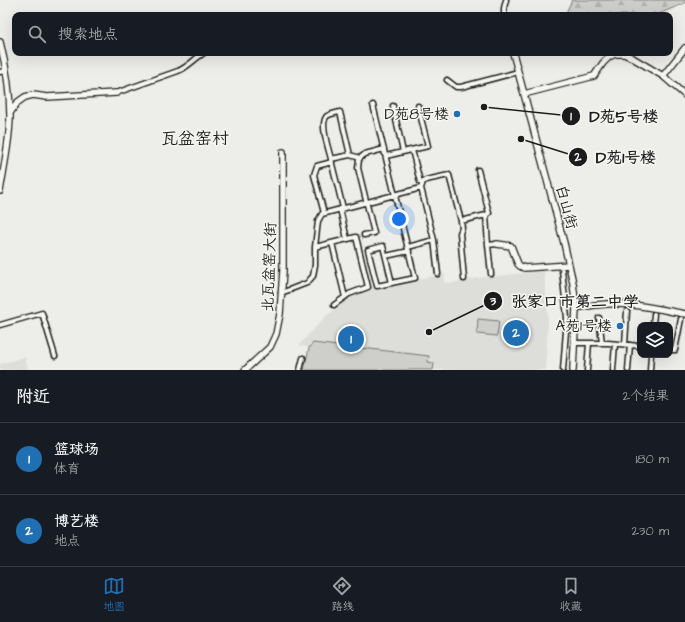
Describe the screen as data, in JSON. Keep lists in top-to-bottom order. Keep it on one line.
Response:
{"streets":{"street":["白山街","北瓦盆窑大街"]},"districts":["瓦盆窑村"],"places":["D苑5号楼","D苑8号楼","D苑1号楼","A苑1号楼","张家口市第二中学"],"page":{"search":"搜索地点","pins":["2","1"],"heading":["附近","2个结果"],"list":[{"mark":"1","name":"篮球场","note":"体育","value":"180 m"},{"mark":"2","name":"博艺楼","note":"地点","value":"230 m"}],"nav":["地图","路线","收藏"]}}
